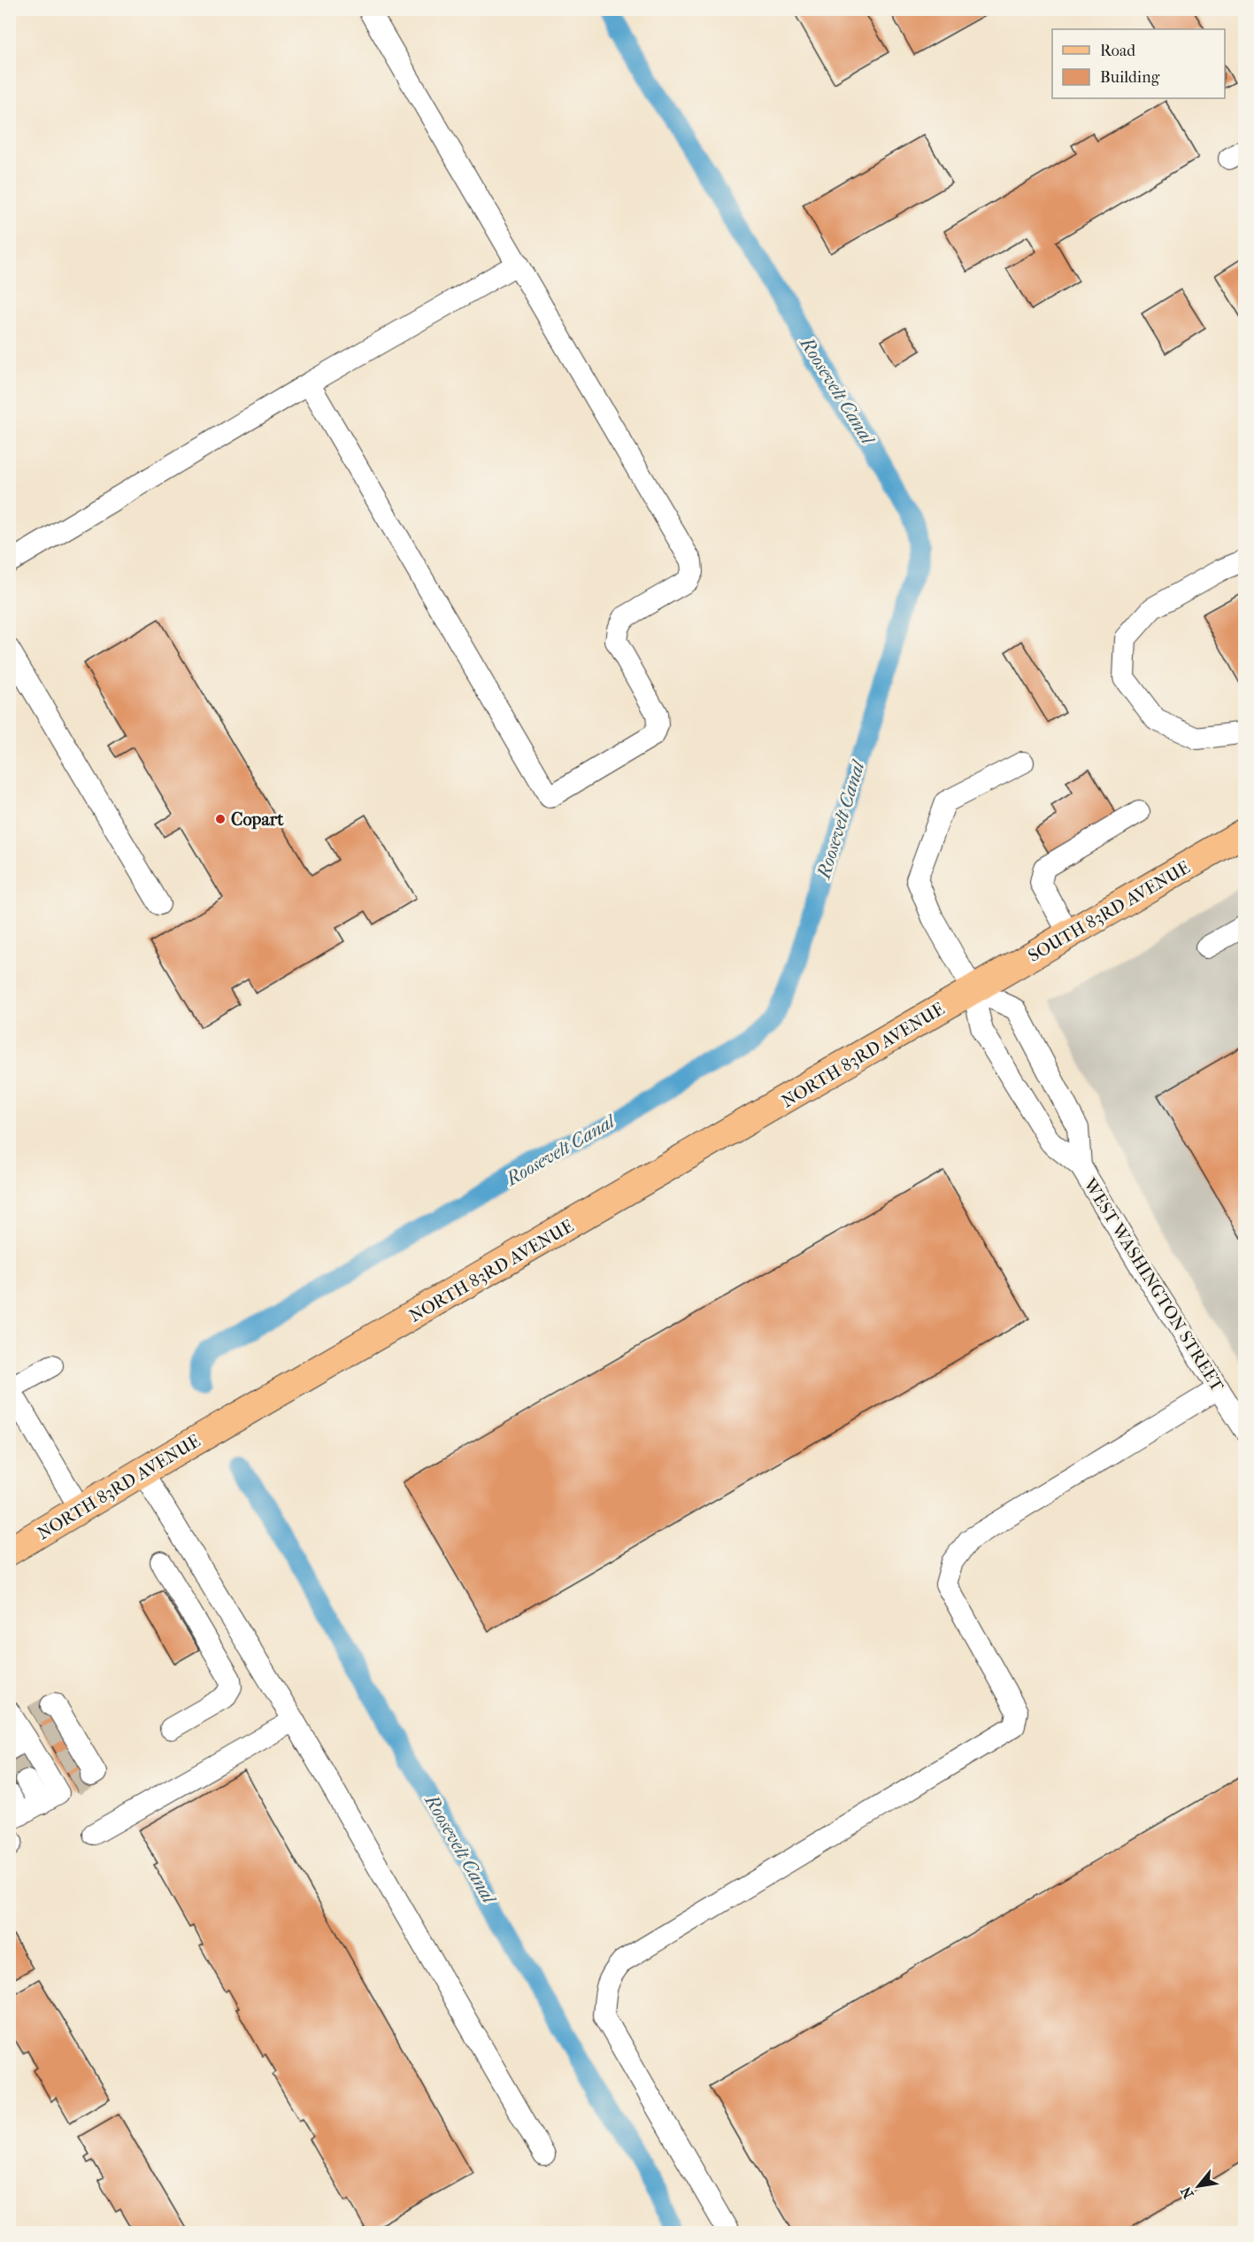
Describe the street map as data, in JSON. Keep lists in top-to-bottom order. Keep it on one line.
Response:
{"streets":{"main road":["SOUTH 83RD AVENUE","NORTH 83RD AVENUE"],"street":["WEST WASHINGTON STREET"]},"crossings":[["SOUTH 83RD AVENUE","NORTH 83RD AVENUE"],["SOUTH 83RD AVENUE","WEST WASHINGTON STREET"],["NORTH 83RD AVENUE","WEST WASHINGTON STREET"]],"water":["Roosevelt Canal"],"places":["Copart"],"legend":["Road","Building"],"north":"bottom left"}
